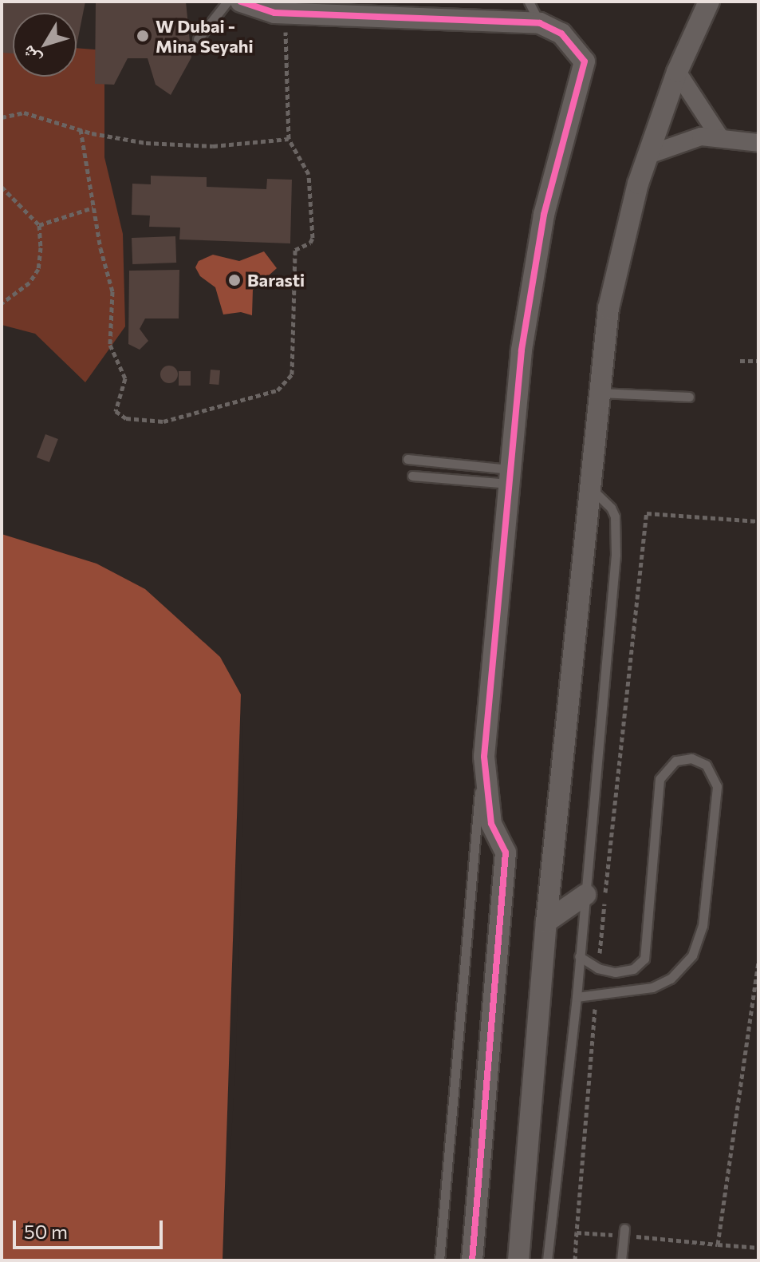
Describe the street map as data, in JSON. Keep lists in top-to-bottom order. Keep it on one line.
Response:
{"places":["W Dubai - Mina Seyahi","Barasti"],"scale_bar":"50 m","north":"bottom left"}
